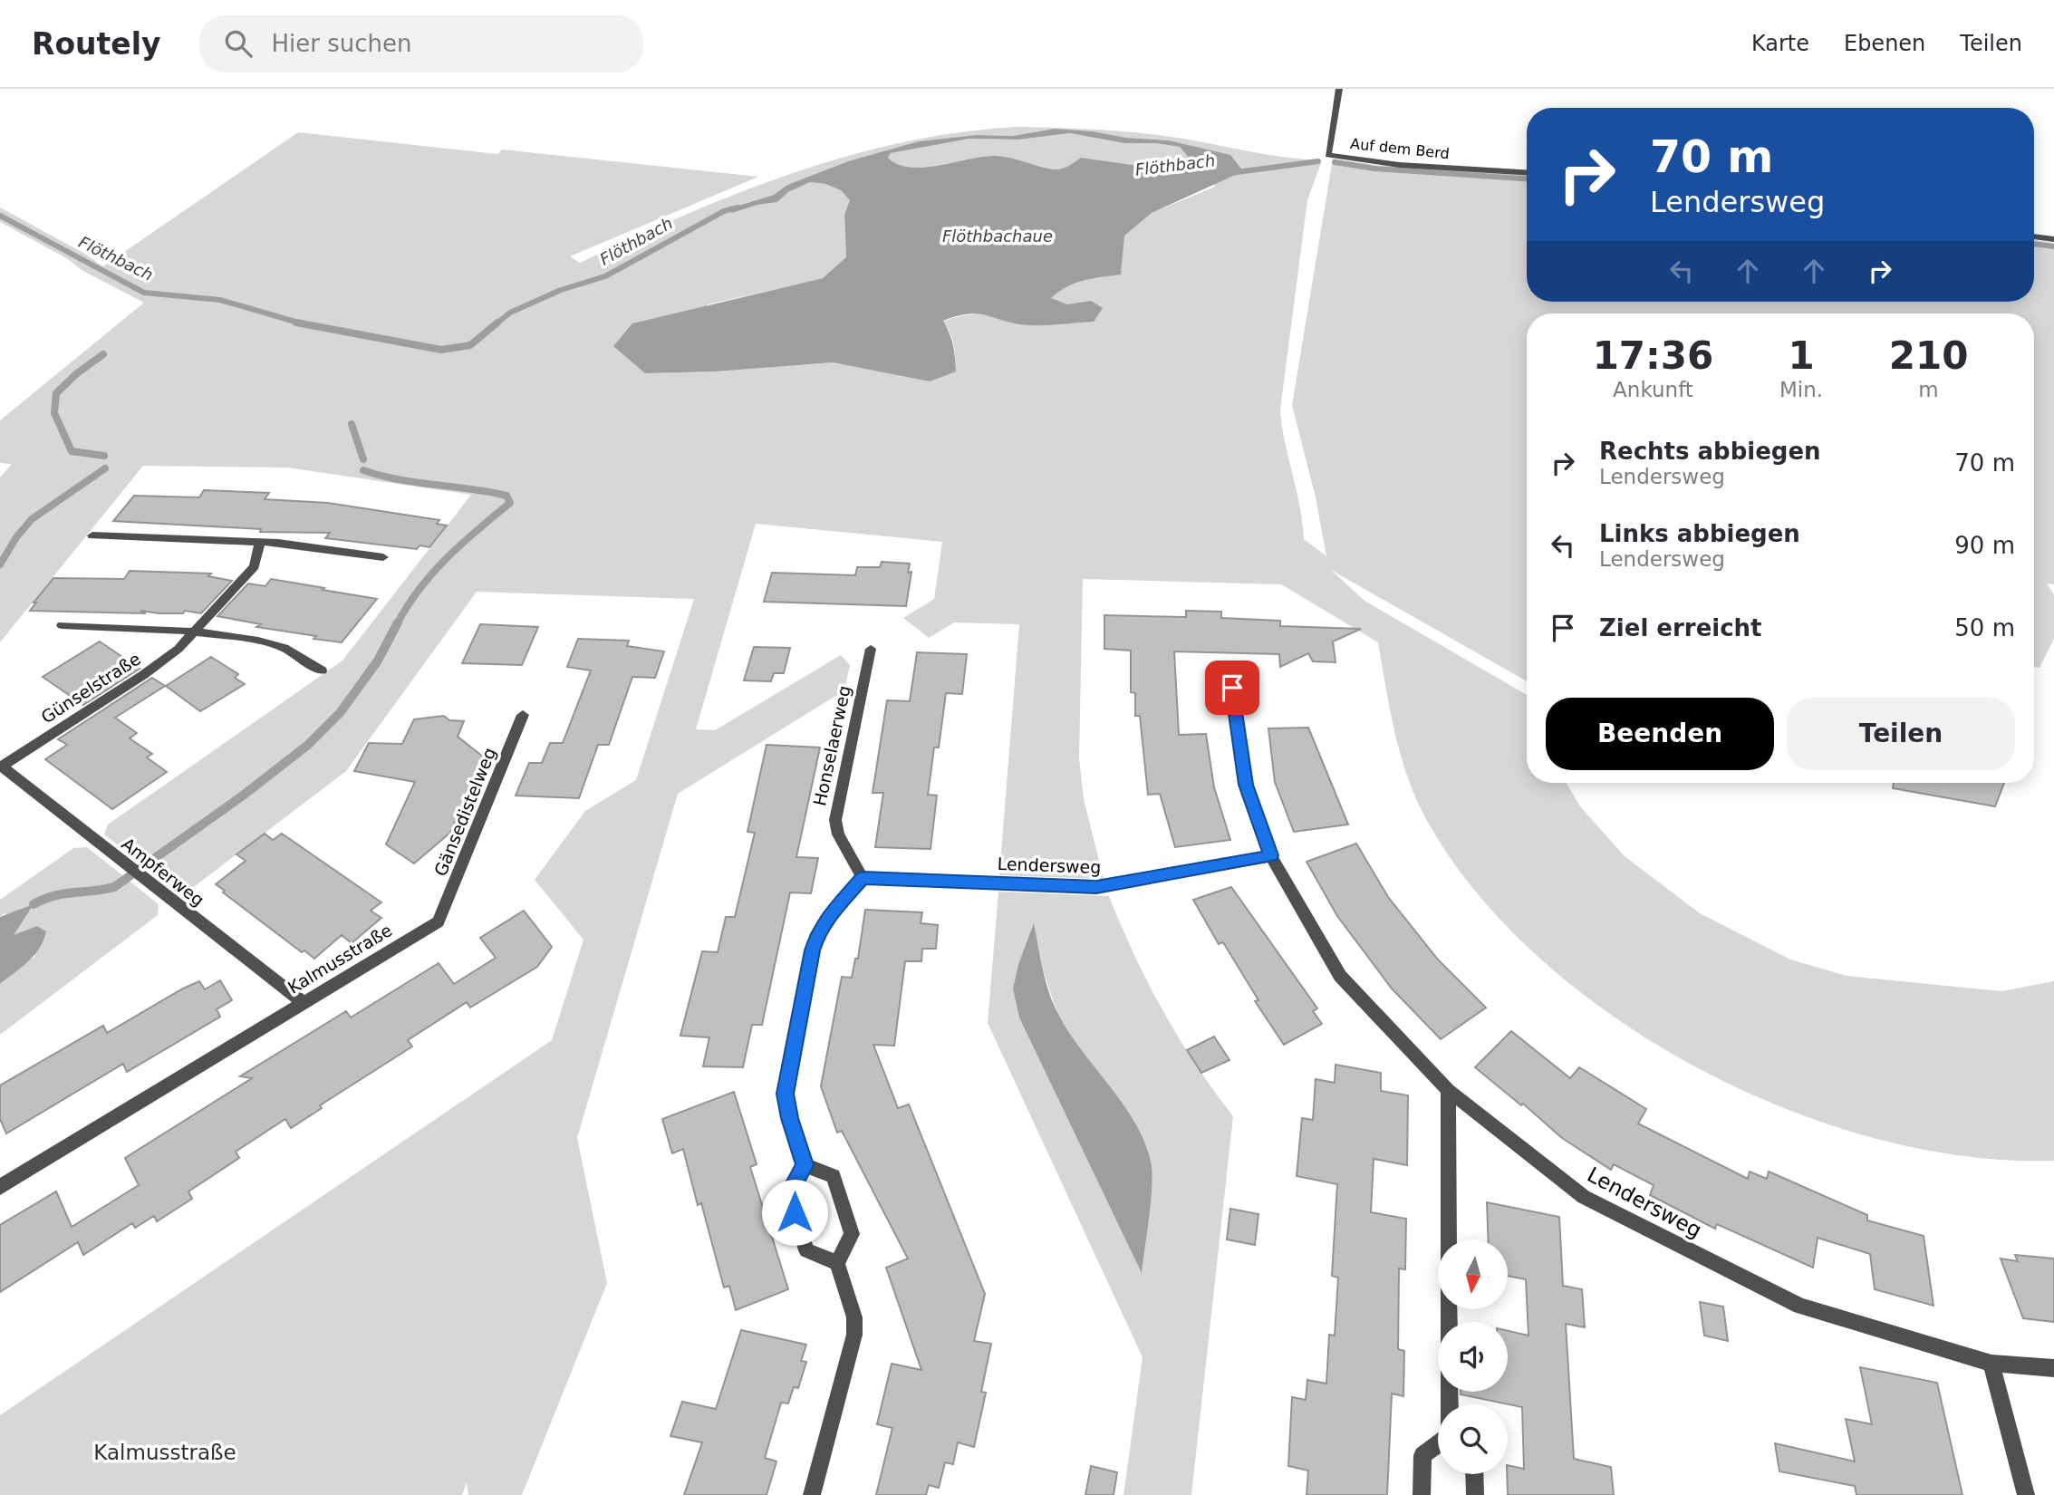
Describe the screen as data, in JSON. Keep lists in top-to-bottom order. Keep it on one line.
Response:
{"streets":{"street":["Auf dem Berd","Günselstraße","Honselaerweg","Gänsedistelweg","Lendersweg","Ampferweg","Kalmusstraße"]},"crossings":[["Günselstraße","Ampferweg"],["Honselaerweg","Lendersweg"],["Gänsedistelweg","Kalmusstraße"],["Ampferweg","Kalmusstraße"]],"water":["Flöthbach","Flöthbachaue"],"parks":["Kalmusstraße"],"north":"bottom","page":{"header":"Routely","search":"Hier suchen","nav":["Karte","Ebenen","Teilen"],"turn":["70 m","Lendersweg"],"eta":["17:36","Ankunft","1","Min.","210","m"],"list":[{"name":"Rechts abbiegen","note":"Lendersweg","value":"70 m"},{"name":"Links abbiegen","note":"Lendersweg","value":"90 m"},{"name":"Ziel erreicht","value":"50 m"}],"buttons":["Beenden","Teilen"]}}
